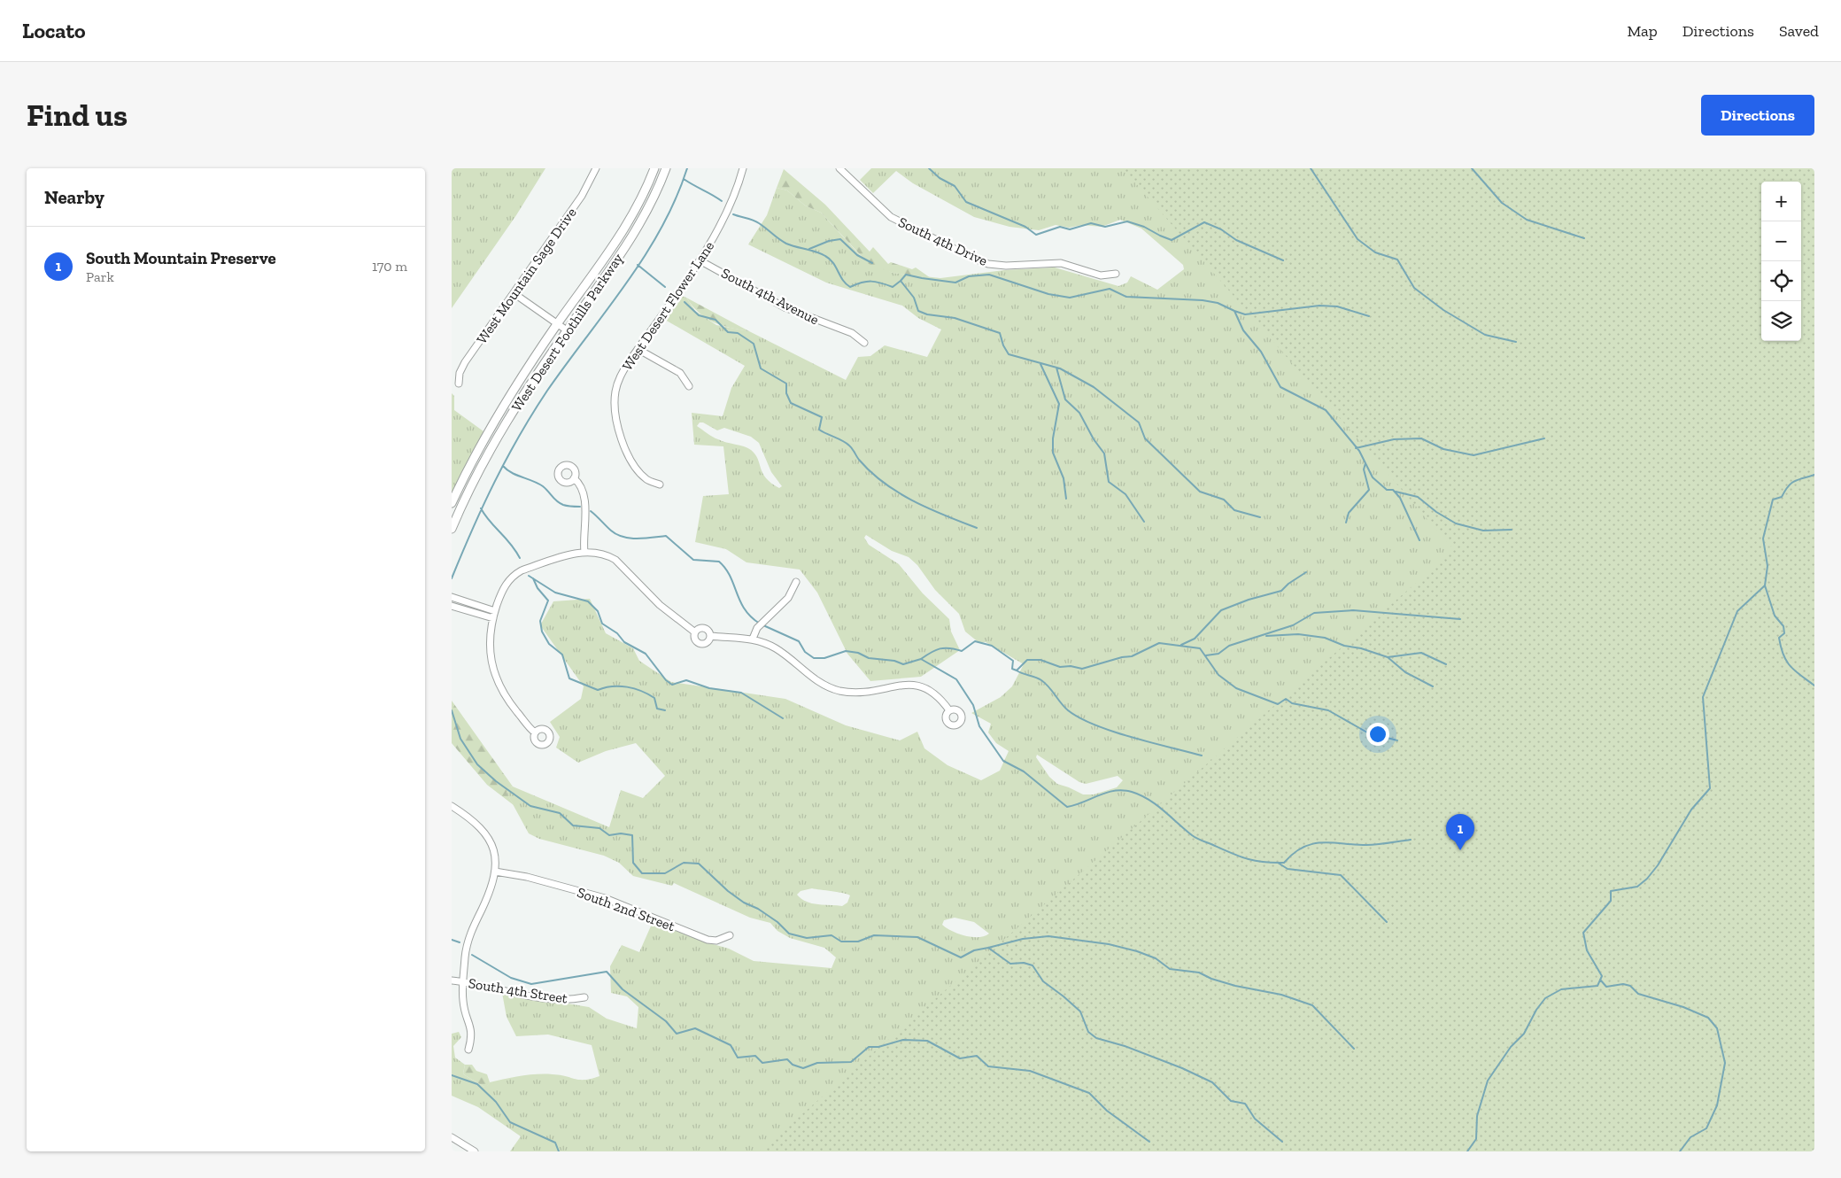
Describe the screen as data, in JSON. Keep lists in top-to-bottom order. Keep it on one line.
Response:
{"streets":{"street":["South 4th Drive","West Mountain Sage Drive","South 4th Avenue","West Desert Flower Lane","West Desert Foothills Parkway","South 2nd Street","South 4th Street"]},"crossings":[["South 4th Avenue","West Desert Flower Lane"]],"page":{"header":"Locato","nav":["Map","Directions","Saved"],"buttons":"Directions","title":"Find us","heading":"Nearby","map_buttons":["+","−"],"list":[{"mark":"1","name":"South Mountain Preserve","note":"Park","value":"170 m"}],"pins":"1"}}
